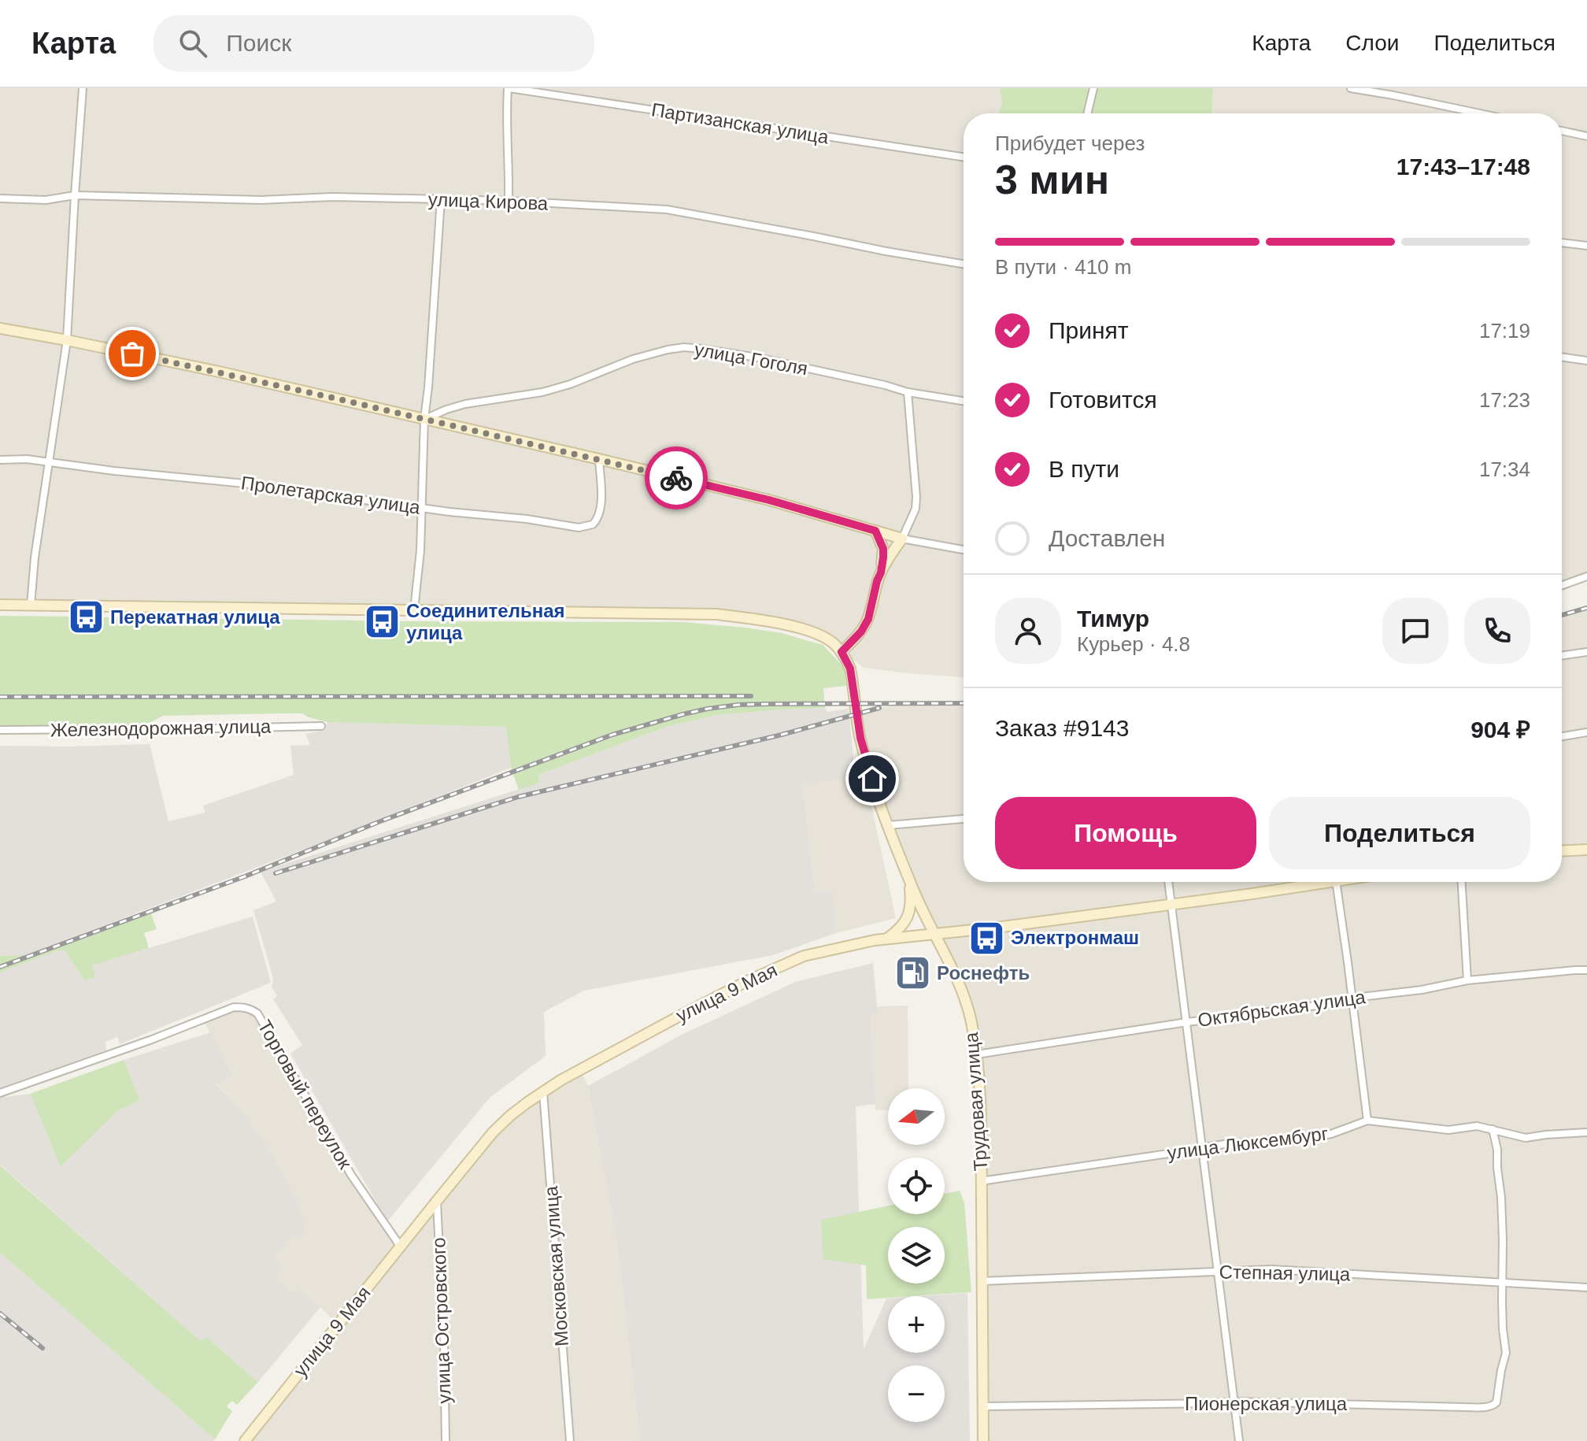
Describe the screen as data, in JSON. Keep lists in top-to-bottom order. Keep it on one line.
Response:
{"streets":{"street":["Партизанская улица","улица Кирова","улица Гоголя","Пролетарская улица","Железнодорожная улица","улица 9 Мая","Октябрьская улица","Торговый переулок","Трудовая улица","улица Люксембург","Московская улица","Степная улица","улица Островского","Пионерская улица"]},"crossings":[["улица 9 Мая","Торговый переулок"],["улица 9 Мая","Трудовая улица"],["улица 9 Мая","Московская улица"],["улица 9 Мая","улица Островского"],["Октябрьская улица","Трудовая улица"],["Трудовая улица","улица Люксембург"],["Трудовая улица","Степная улица"],["Трудовая улица","Пионерская улица"],["Степная улица","Пионерская улица"]],"places":{"bus stop":["Перекатная улица","Соединительная улица","Электронмаш"],"fuel station":["Роснефть"]},"north":"left","page":{"header":"Карта","search":"Поиск","nav":["Карта","Слои","Поделиться"],"heading":["3 мин","Прибудет через","17:43–17:48"],"panel":["Тимур","Курьер · 4.8","Заказ #9143","904 ₽"],"bar":"В пути · 410 m","list":[["Принят","17:19"],["Готовится","17:23"],["В пути","17:34"],"Доставлен"],"buttons":["Помощь","Поделиться"],"map_buttons":["+","−"]}}
